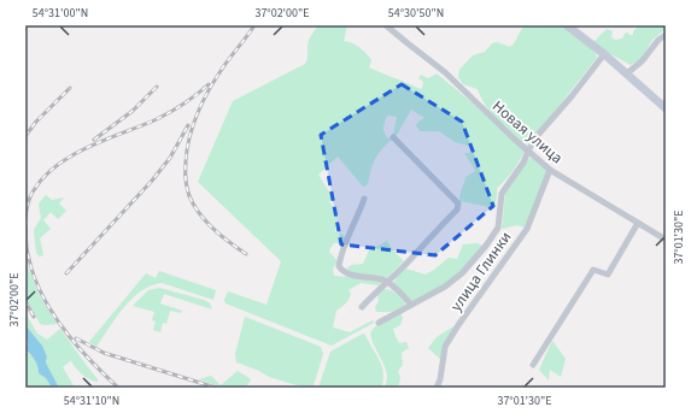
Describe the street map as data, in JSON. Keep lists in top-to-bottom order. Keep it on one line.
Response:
{"streets":{"street":["Новая улица","улица Глинки"]},"crossings":[["Новая улица","улица Глинки"]],"coordinates":["54°31'00\"N","37°02'00\"E","54°30'50\"N","37°01'30\"E","54°31'10\"N"]}
